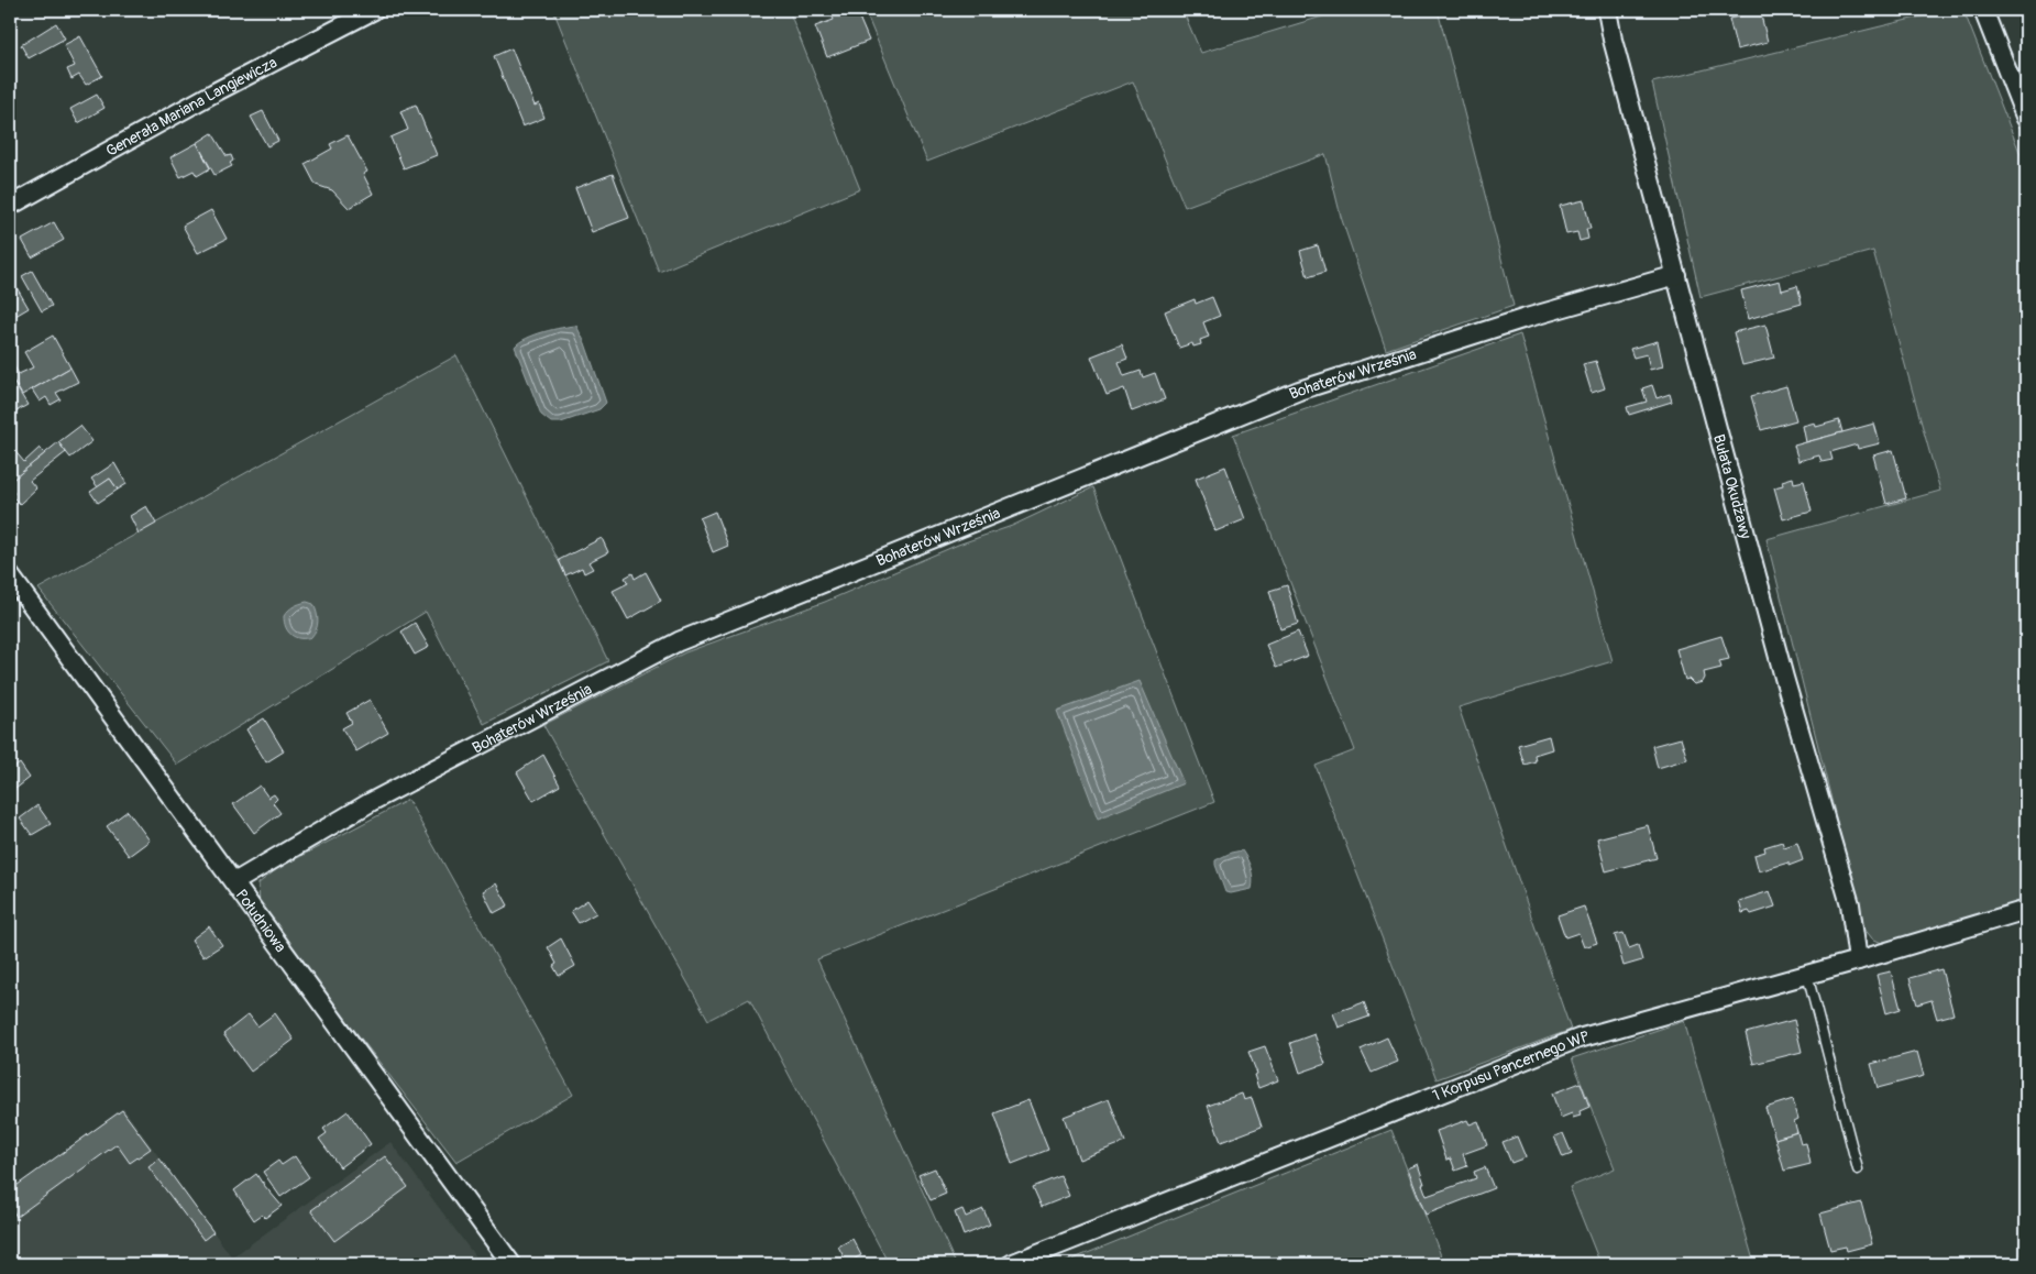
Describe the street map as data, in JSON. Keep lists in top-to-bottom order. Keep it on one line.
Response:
{"streets":{"street":["Generała Mariana Langiewicza","Bohaterów Września","Bułata Okudżawy","Południowa","1 Korpusu Pancernego WP"]},"crossings":[["Bohaterów Września","Bułata Okudżawy"],["Bohaterów Września","Południowa"],["Bułata Okudżawy","1 Korpusu Pancernego WP"]]}
